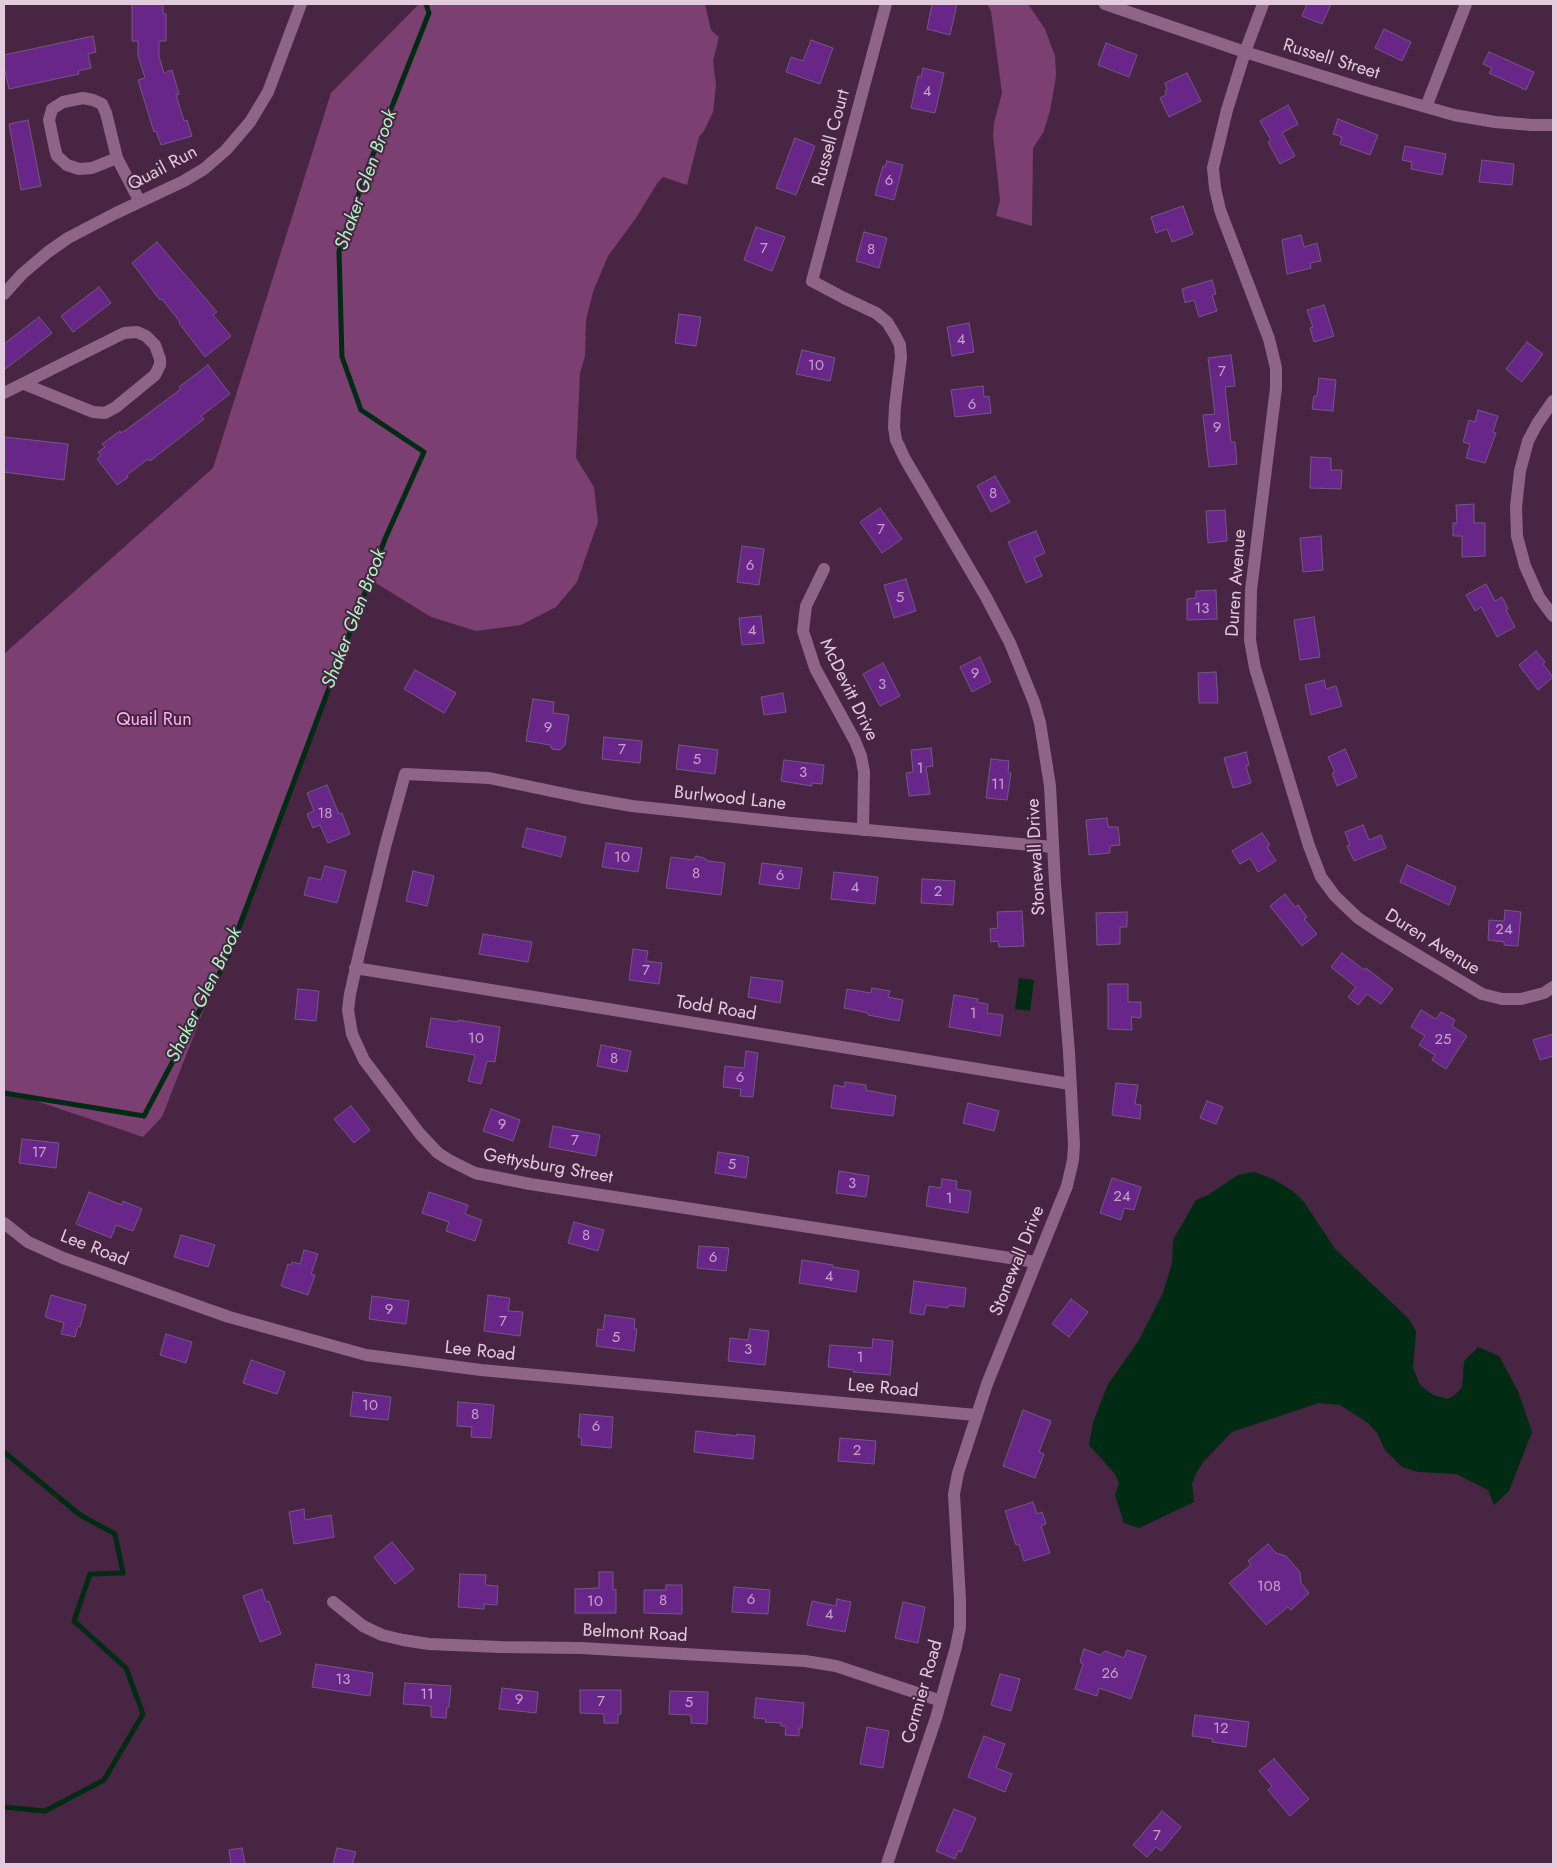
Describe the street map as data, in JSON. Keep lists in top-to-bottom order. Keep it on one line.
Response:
{"streets":{"street":["Russell Street","Russell Court","Quail Run","Duren Avenue","McDevitt Drive","Burlwood Lane","Stonewall Drive","Todd Road","Gettysburg Street","Lee Road","Belmont Road","Cormier Road"]},"crossings":[["Russell Street","Duren Avenue"],["Russell Court","Stonewall Drive"],["McDevitt Drive","Burlwood Lane"],["Burlwood Lane","Stonewall Drive"],["Burlwood Lane","Gettysburg Street"],["Stonewall Drive","Todd Road"],["Stonewall Drive","Gettysburg Street"],["Stonewall Drive","Lee Road"],["Stonewall Drive","Cormier Road"],["Todd Road","Gettysburg Street"],["Belmont Road","Cormier Road"]],"water":["Shaker Glen Brook"],"parks":["Quail Run"],"house_numbers":["4","6","7","8","4","10","7","6","9","8","7","6","5","13","4","9","3","9","7","5","1","3","11","18","10","8","6","4","2","24","7","1","10","25","8","6","9","7","17","5","3","24","1","8","6","4","9","7","5","3","1","10","8","6","2","108","6","8","10","4","26","13","11","9","7","5","12","7"]}
